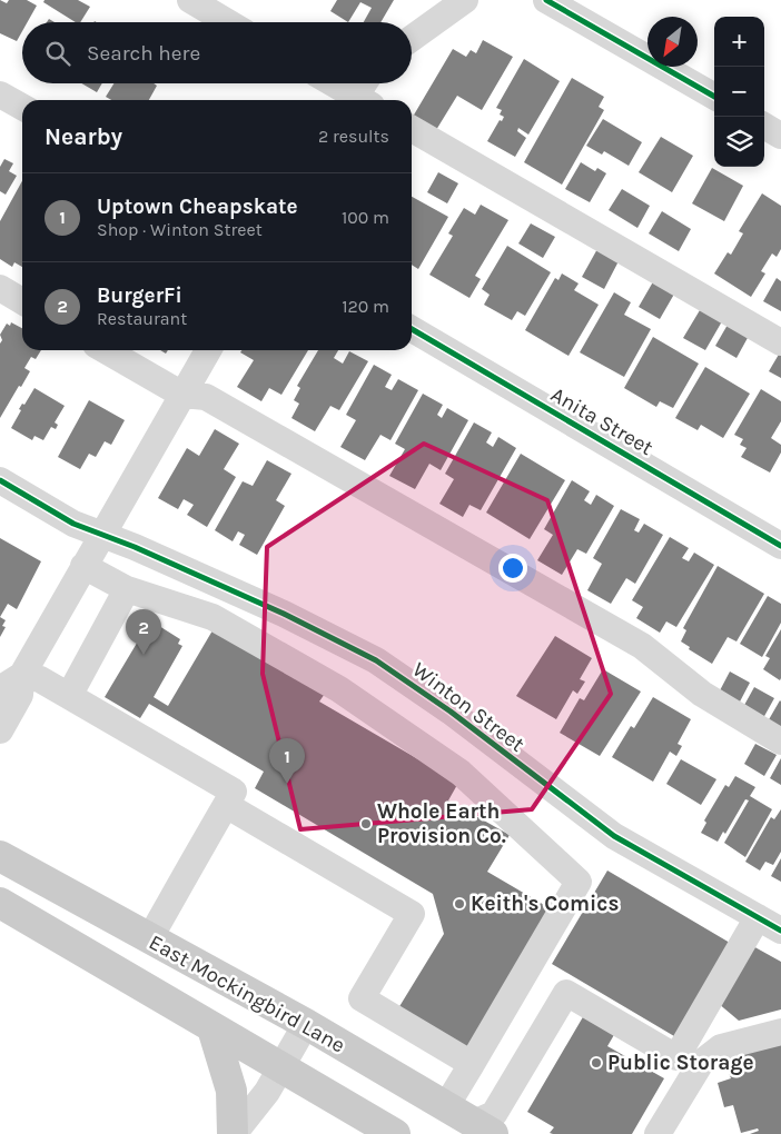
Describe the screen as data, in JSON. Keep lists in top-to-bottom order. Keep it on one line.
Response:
{"streets":{"main road":["East Mockingbird Lane"],"street":["Anita Street","Winton Street"]},"places":["Whole Earth Provision Co.","Keith's Comics","Public Storage"],"north":"bottom left","page":{"map_buttons":["+","−"],"search":"Search here","heading":["Nearby","2 results"],"list":[{"mark":"1","name":"Uptown Cheapskate","note":"Shop · Winton Street","value":"100 m"},{"mark":"2","name":"BurgerFi","note":"Restaurant","value":"120 m"}],"pins":["2","1"]}}
